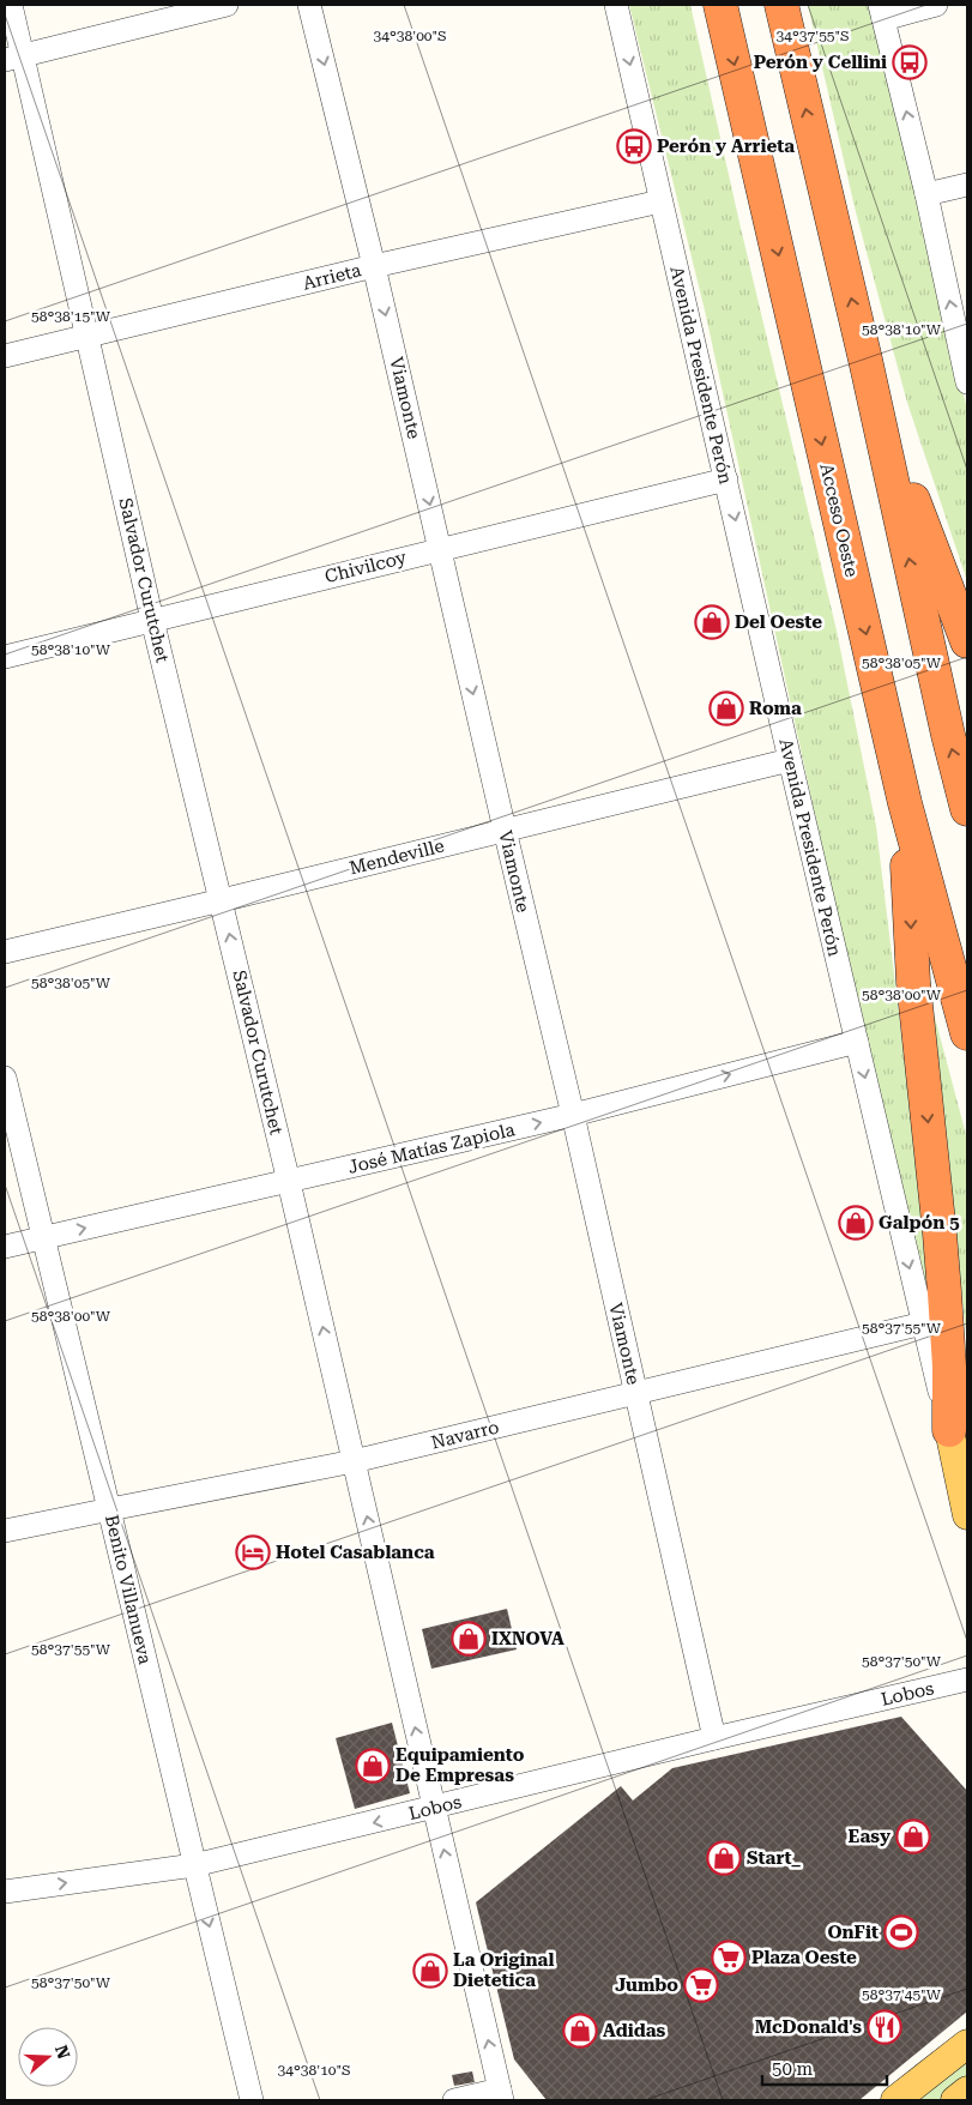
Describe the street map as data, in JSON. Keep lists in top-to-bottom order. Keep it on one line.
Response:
{"streets":{"highway":["Acceso Oeste"],"main road":["Avenida Presidente Perón"],"street":["Arrieta","Viamonte","Chivilcoy","Salvador Curutchet","Mendeville","José Matías Zapiola","Navarro","Benito Villanueva","Lobos"]},"crossings":[["Arrieta","Avenida Presidente Perón"],["Arrieta","Viamonte"],["Arrieta","Salvador Curutchet"],["Avenida Presidente Perón","Chivilcoy"],["Avenida Presidente Perón","Mendeville"],["Avenida Presidente Perón","José Matías Zapiola"],["Avenida Presidente Perón","Navarro"],["Viamonte","Chivilcoy"],["Viamonte","Mendeville"],["Viamonte","José Matías Zapiola"],["Viamonte","Navarro"],["Viamonte","Lobos"],["Chivilcoy","Salvador Curutchet"],["Salvador Curutchet","Mendeville"],["Salvador Curutchet","José Matías Zapiola"],["Salvador Curutchet","Navarro"],["Salvador Curutchet","Lobos"],["José Matías Zapiola","Benito Villanueva"],["Navarro","Benito Villanueva"],["Benito Villanueva","Lobos"]],"one_way":["Avenida Presidente Perón","Viamonte","Salvador Curutchet","José Matías Zapiola"],"places":{"bus stop":["Perón y Cellini","Perón y Arrieta"],"shop":["Del Oeste","Roma","Galpón 5","IXNOVA","Equipamiento De Empresas","Easy","Start_","La Original Dietetica","Adidas"],"hotel":["Hotel Casablanca"],"sports":["OnFit"],"supermarket":["Plaza Oeste","Jumbo"],"restaurant":["McDonald's"]},"scale_bar":"50 m","north":"right","coordinates":["34°38'00\"S","34°37'55\"S","58°38'15\"W","58°38'10\"W","58°38'05\"W","58°38'00\"W","58°37'55\"W","58°37'50\"W","58°37'45\"W","34°38'10\"S"]}
